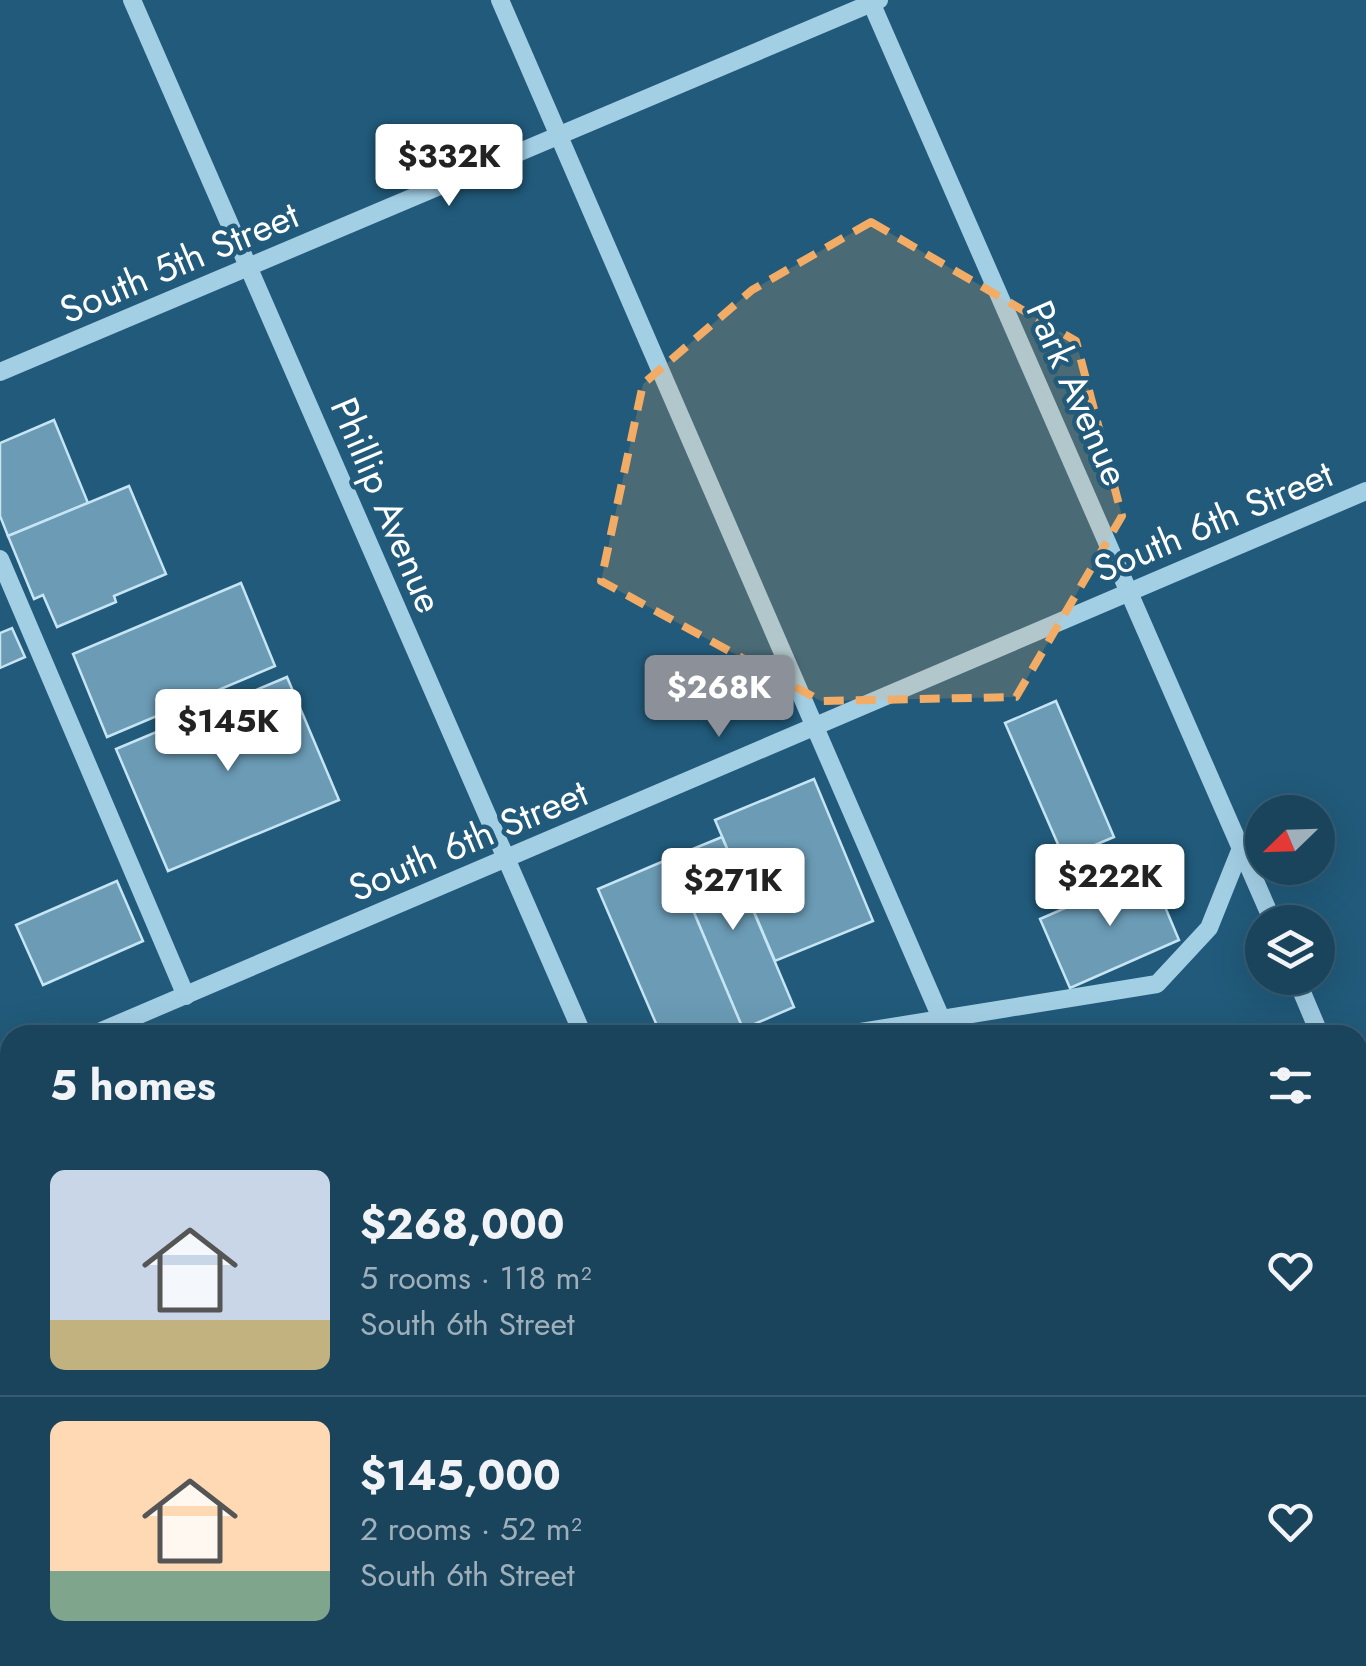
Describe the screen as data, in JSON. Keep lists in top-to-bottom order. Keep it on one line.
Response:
{"streets":{"street":["South 5th Street","Park Avenue","Phillip Avenue","South 6th Street"]},"crossings":[["South 5th Street","Park Avenue"],["South 5th Street","Phillip Avenue"],["Park Avenue","South 6th Street"],["Phillip Avenue","South 6th Street"]],"north":"bottom left","page":{"price":["$332K","$268K","$145K","$222K","$271K"],"heading":"5 homes","list":[{"name":"$268,000","note":"5 rooms · 118 m² · South 6th Street"},{"name":"$145,000","note":"2 rooms · 52 m² · South 6th Street"}]}}
